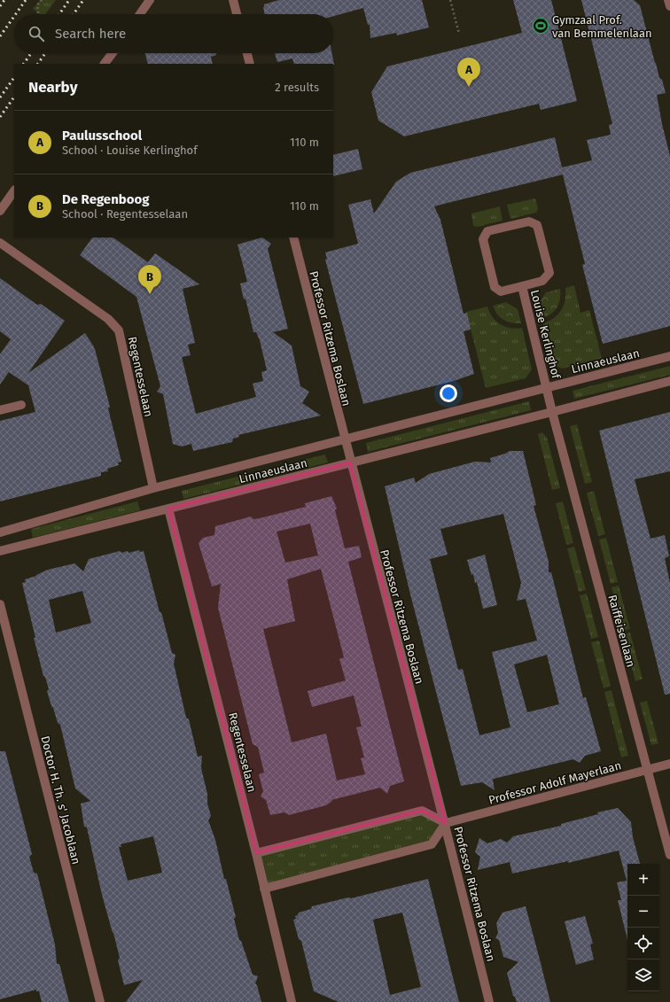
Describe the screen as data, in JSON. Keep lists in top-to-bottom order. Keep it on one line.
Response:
{"streets":{"street":["Louise Kerlinghof","Professor Ritzema Boslaan","Linnaeuslaan","Regentesselaan","Raiffeisenlaan","Professor Adolf Mayerlaan","Doctor H. Th. s' Jacoblaan"]},"crossings":[["Louise Kerlinghof","Linnaeuslaan"],["Professor Ritzema Boslaan","Linnaeuslaan"],["Professor Ritzema Boslaan","Professor Adolf Mayerlaan"],["Linnaeuslaan","Regentesselaan"],["Linnaeuslaan","Raiffeisenlaan"],["Raiffeisenlaan","Professor Adolf Mayerlaan"]],"places":{"sports":["Gymzaal Prof. van Bemmelenlaan"]},"page":{"search":"Search here","pins":["A","B"],"heading":["Nearby","2 results"],"list":[{"mark":"A","name":"Paulusschool","note":"School · Louise Kerlinghof","value":"110 m"},{"mark":"B","name":"De Regenboog","note":"School · Regentesselaan","value":"110 m"}],"map_buttons":["+","−"]}}
